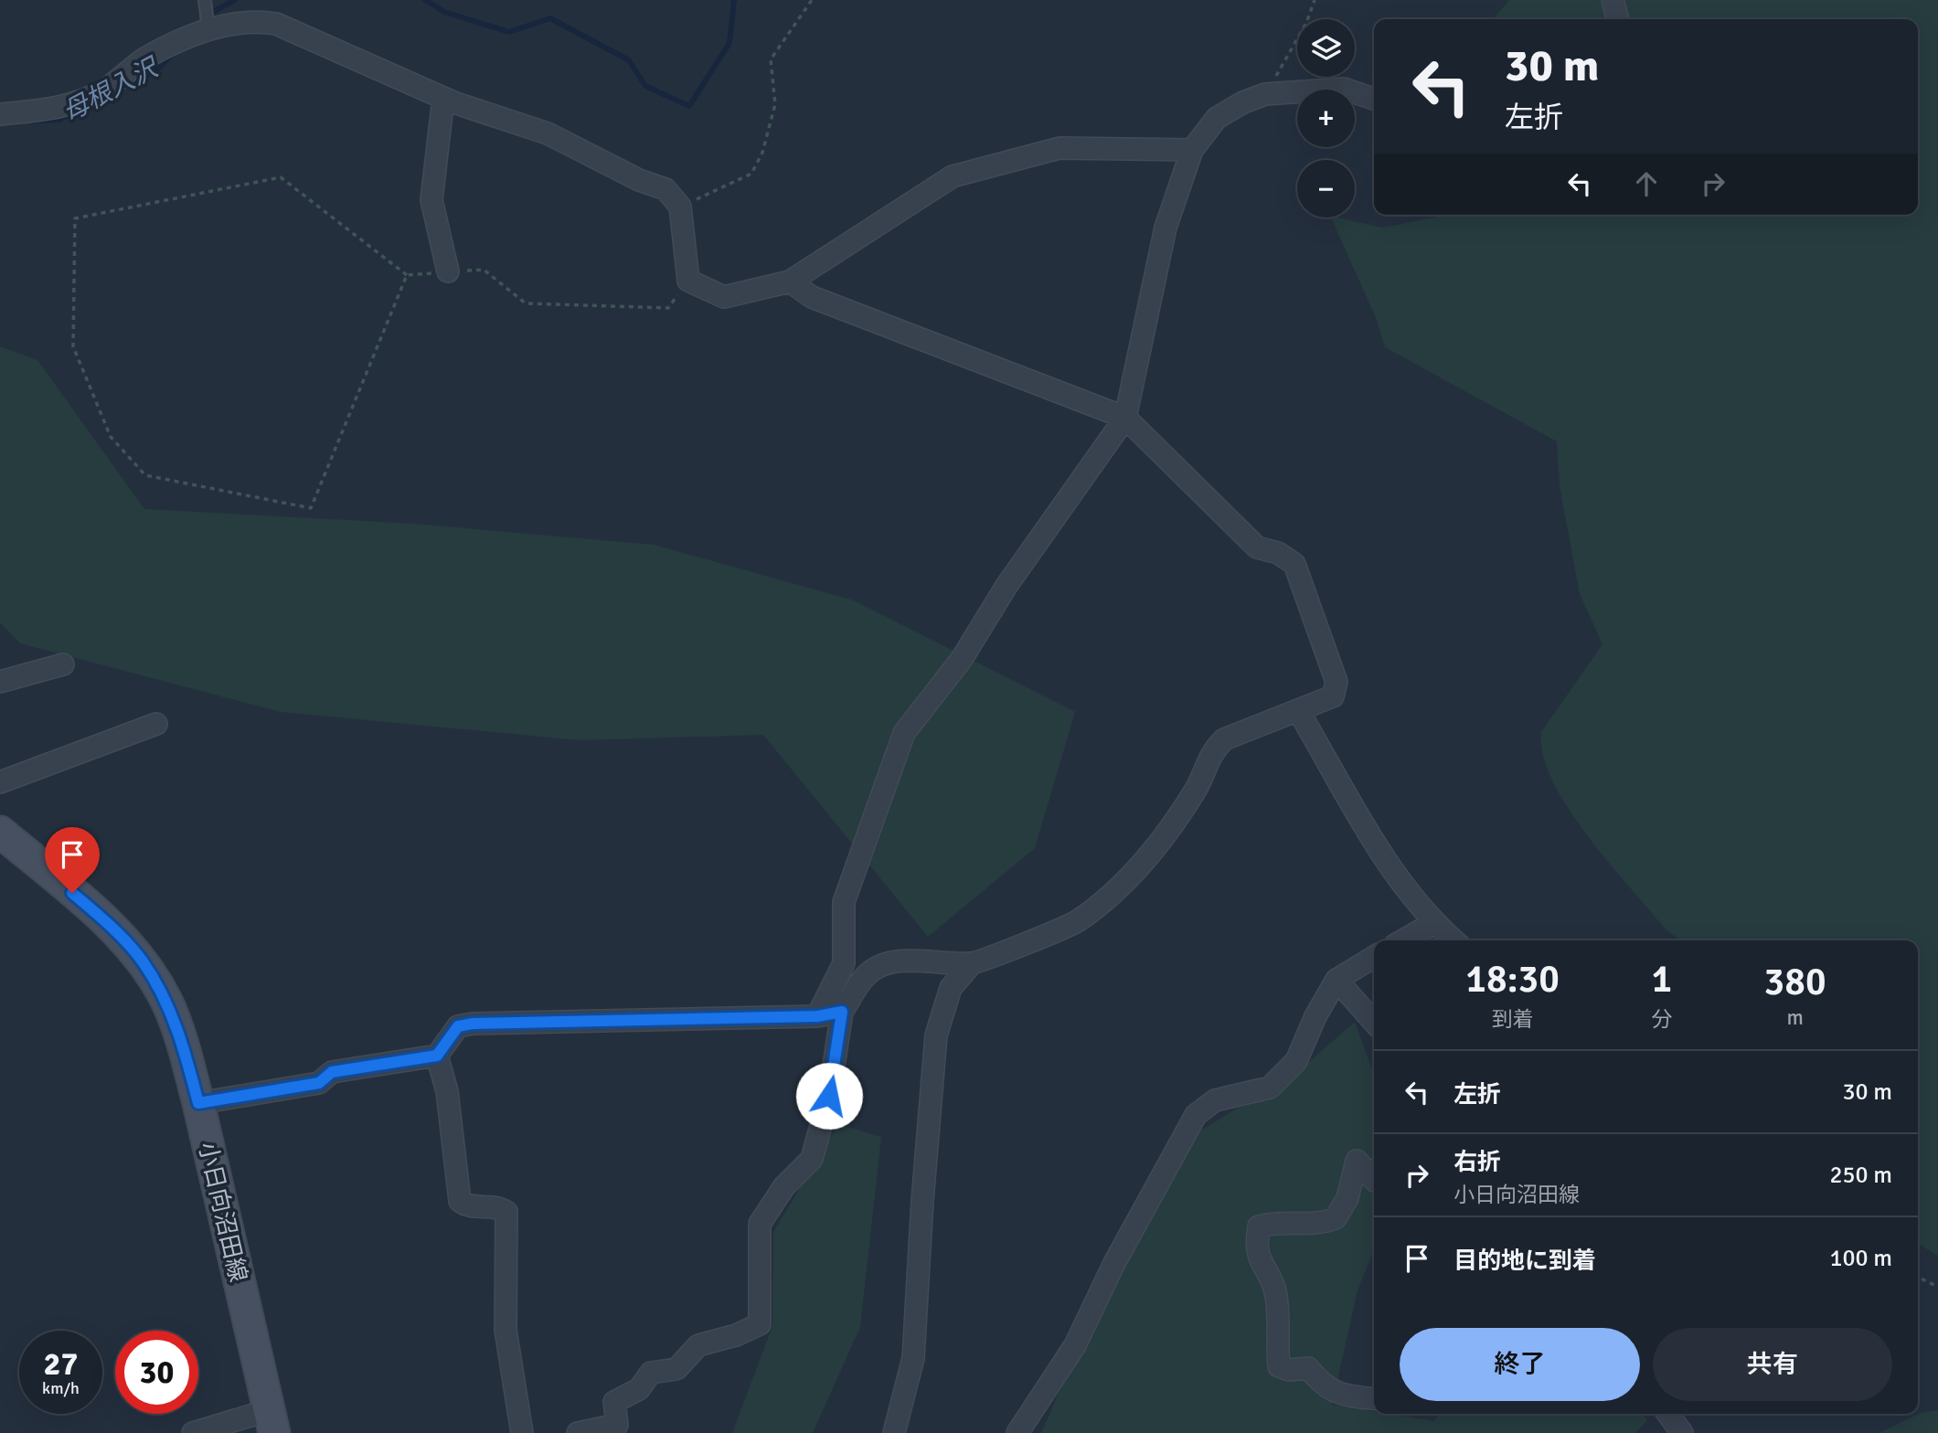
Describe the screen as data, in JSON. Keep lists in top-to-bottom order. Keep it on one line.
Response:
{"streets":{"main road":["小日向沼田線"]},"water":["母根入沢"],"page":{"map_buttons":["+","−"],"turn":["30 m","左折"],"eta":["18:30","到着","1","分","380","m"],"list":[{"name":"左折","value":"30 m"},{"name":"右折","note":"小日向沼田線","value":"250 m"},{"name":"目的地に到着","value":"100 m"}],"buttons":["終了","共有"],"speed":"27 km/h","limit":"30"}}
